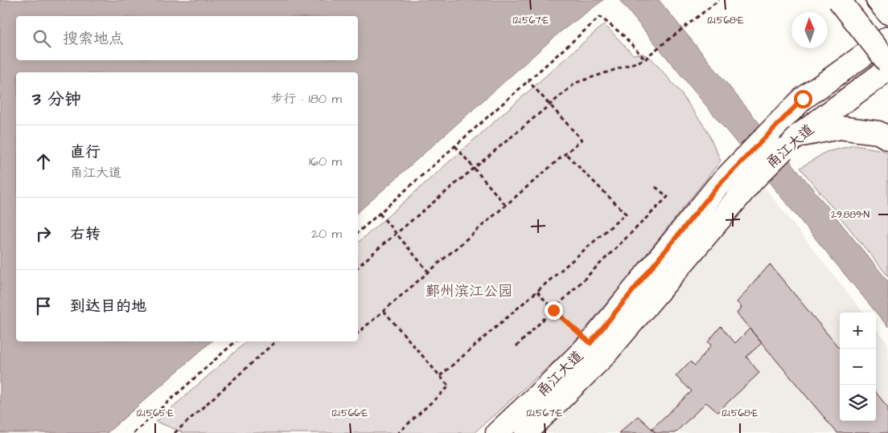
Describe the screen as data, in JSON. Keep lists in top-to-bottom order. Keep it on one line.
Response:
{"streets":{"main road":["甬江大道"]},"parks":["鄞州滨江公园"],"north":"top","page":{"search":"搜索地点","heading":["3 分钟","步行 · 180 m"],"list":[["直行","甬江大道","160 m"],["右转","20 m"],"到达目的地"],"map_buttons":["+","−"]},"coordinates":["121.567°E","121.568°E","29.889°N","121.565°E","121.566°E"]}
